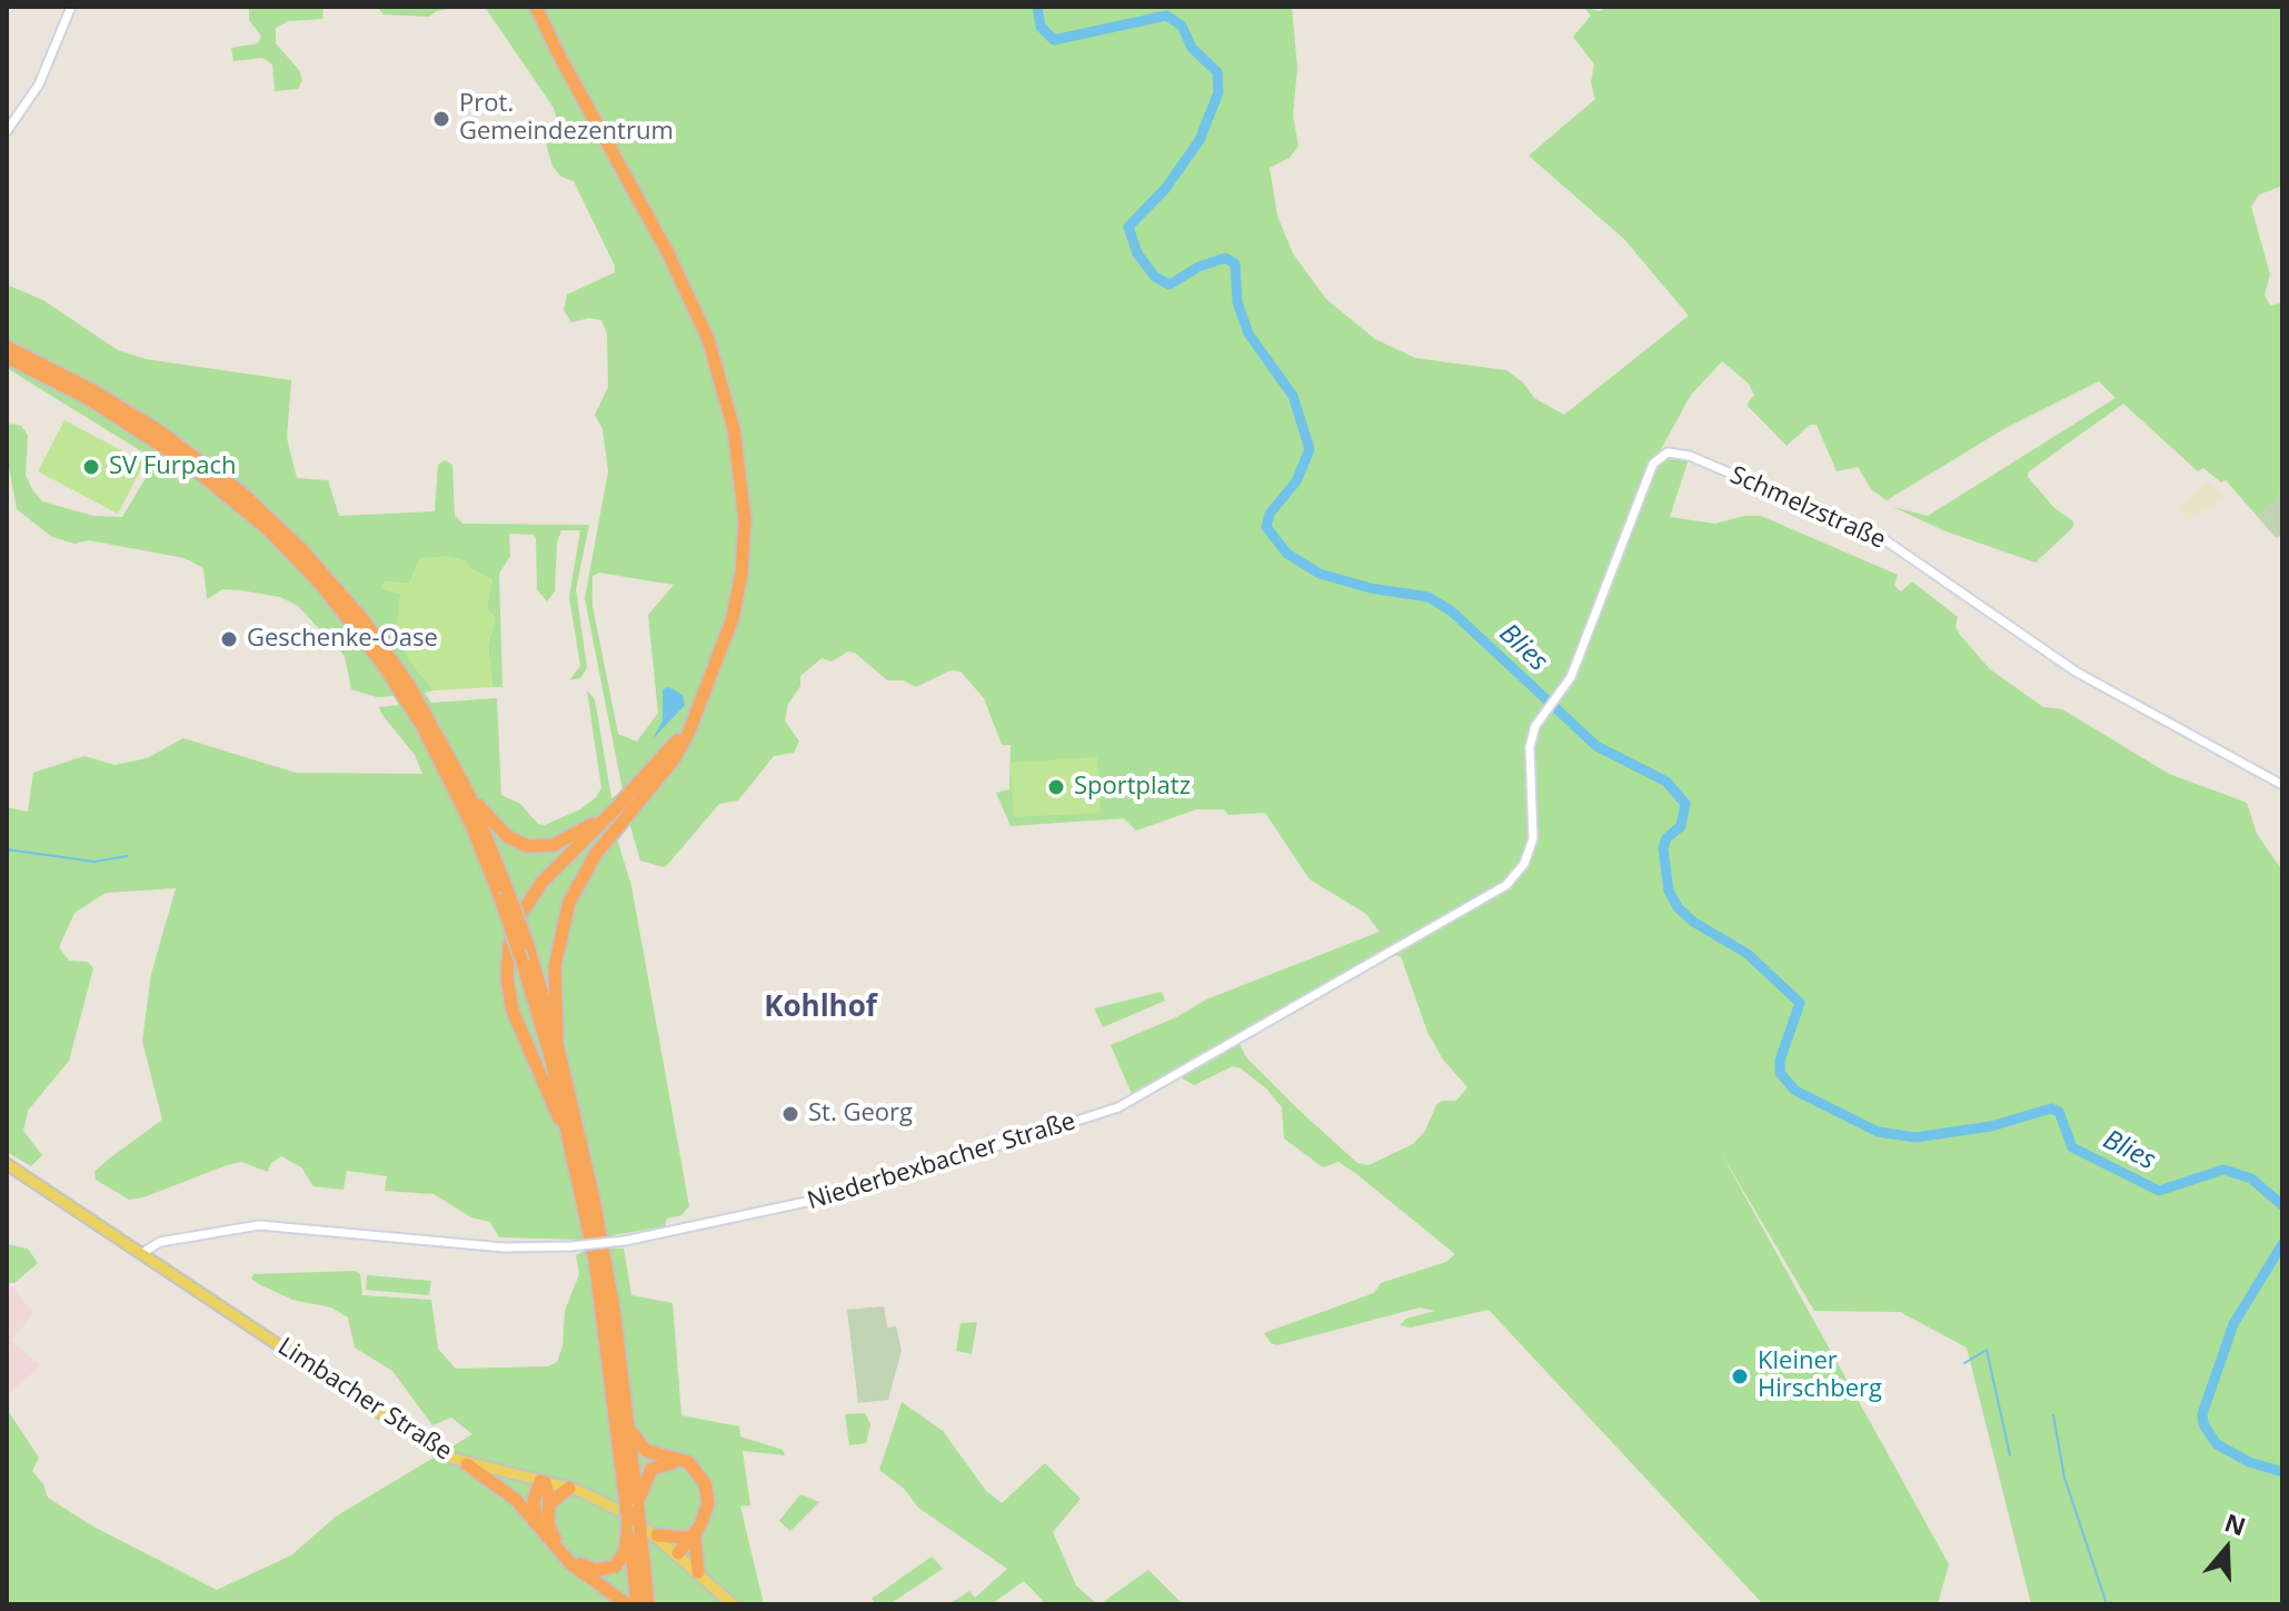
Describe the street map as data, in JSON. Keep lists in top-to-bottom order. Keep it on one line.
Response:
{"streets":{"main road":["Limbacher Straße"],"street":["Schmelzstraße","Niederbexbacher Straße"]},"crossings":[["Schmelzstraße","Niederbexbacher Straße"],["Niederbexbacher Straße","Limbacher Straße"]],"districts":["Kohlhof"],"water":["Blies"],"places":["Prot. Gemeindezentrum","SV Furpach","Geschenke-Oase","Sportplatz","St. Georg","Kleiner Hirschberg"],"north":"top"}
